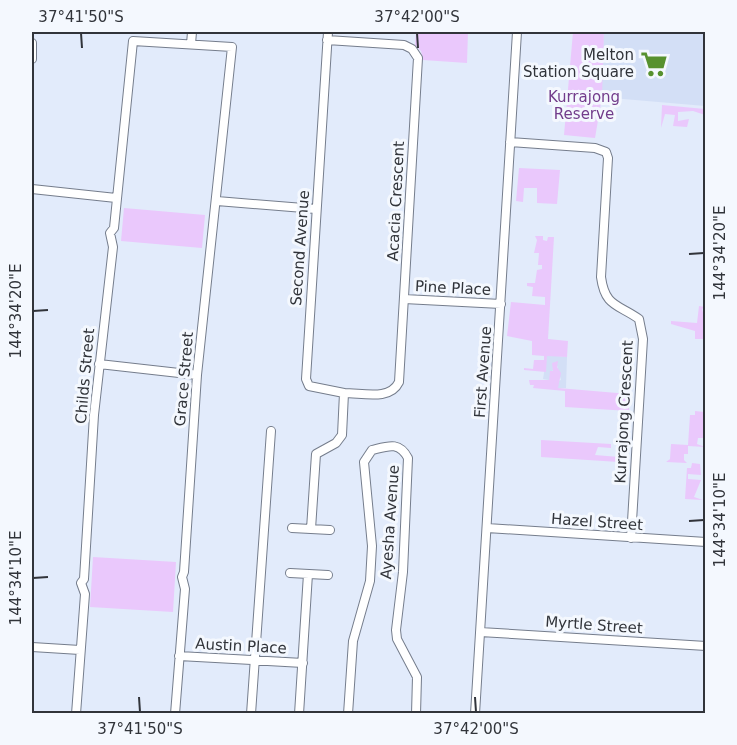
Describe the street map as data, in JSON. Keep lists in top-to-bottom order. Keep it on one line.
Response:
{"streets":{"street":["Acacia Crescent","Second Avenue","Pine Place","First Avenue","Childs Street","Grace Street","Kurrajong Crescent","Ayesha Avenue","Hazel Street","Myrtle Street","Austin Place"]},"crossings":[["Acacia Crescent","Second Avenue"],["Acacia Crescent","Pine Place"],["Pine Place","First Avenue"],["First Avenue","Kurrajong Crescent"],["First Avenue","Hazel Street"],["First Avenue","Myrtle Street"],["Childs Street","Grace Street"],["Grace Street","Austin Place"],["Kurrajong Crescent","Hazel Street"]],"parks":["Kurrajong Reserve"],"places":{"supermarket":["Melton Station Square"]},"coordinates":["37°41'50\"S","37°42'00\"S","144°34'20\"E","144°34'10\"E"]}
